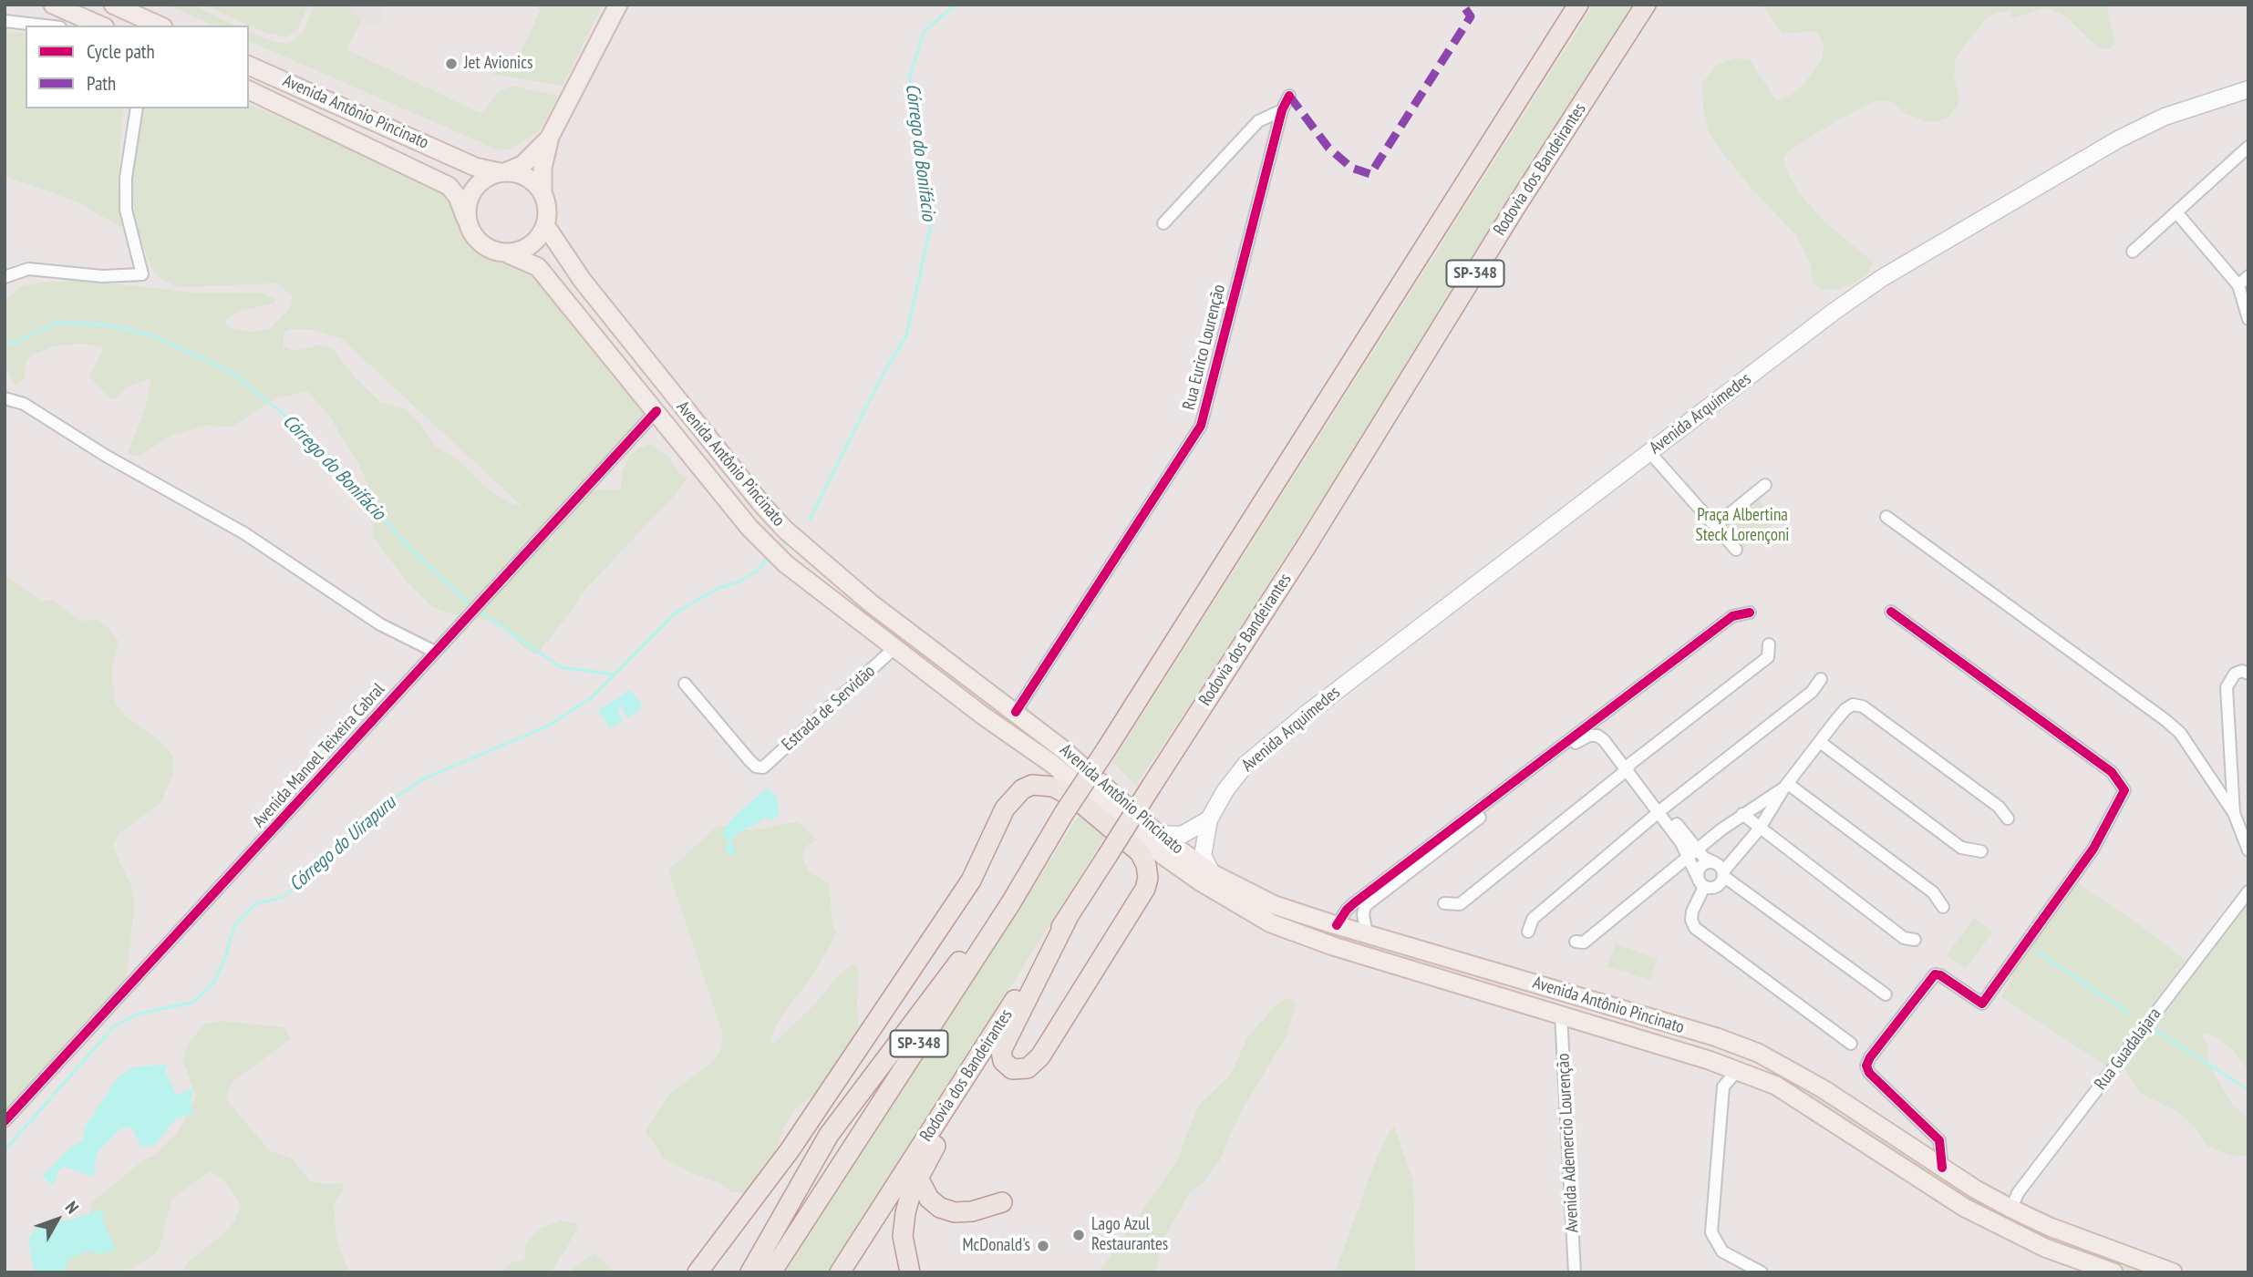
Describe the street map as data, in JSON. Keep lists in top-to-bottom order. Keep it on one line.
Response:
{"streets":{"highway":["Rodovia dos Bandeirantes","SP-348"],"main road":["Avenida Antônio Pincinato","Avenida Arquimedes"],"street":["Rua Eurico Lourenção","Estrada de Servidão","Avenida Manoel Teixeira Cabral","Rua Guadalajara","Avenida Ademercio Lourenção"]},"crossings":[["Avenida Antônio Pincinato","Rua Eurico Lourenção"],["Avenida Antônio Pincinato","Avenida Arquimedes"],["Avenida Antônio Pincinato","Estrada de Servidão"],["Avenida Antônio Pincinato","Avenida Manoel Teixeira Cabral"],["Avenida Antônio Pincinato","Rua Guadalajara"],["Avenida Antônio Pincinato","Avenida Ademercio Lourenção"]],"water":["Córrego do Bonifácio","Córrego do Uirapuru"],"parks":["Praça Albertina Steck Lorençoni"],"places":["Jet Avionics","Lago Azul Restaurantes","McDonald's"],"legend":["Cycle path","Path"],"north":"top right"}
